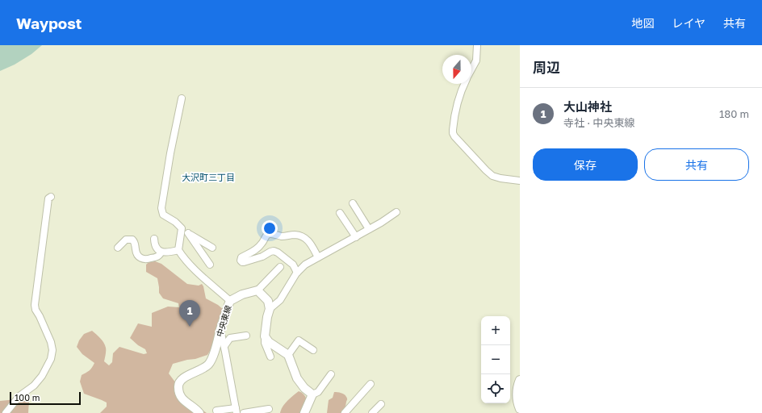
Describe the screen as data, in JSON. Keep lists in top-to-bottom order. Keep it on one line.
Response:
{"streets":{"main road":["中央東線"]},"districts":["大沢町三丁目"],"scale_bar":"100 m","north":"bottom","page":{"header":"Waypost","nav":["地図","レイヤ","共有"],"heading":"周辺","list":[{"mark":"1","name":"大山神社","note":"寺社 · 中央東線","value":"180 m"}],"buttons":["保存","共有"],"pins":"1","map_buttons":["+","−"],"scale":"100 m"}}
